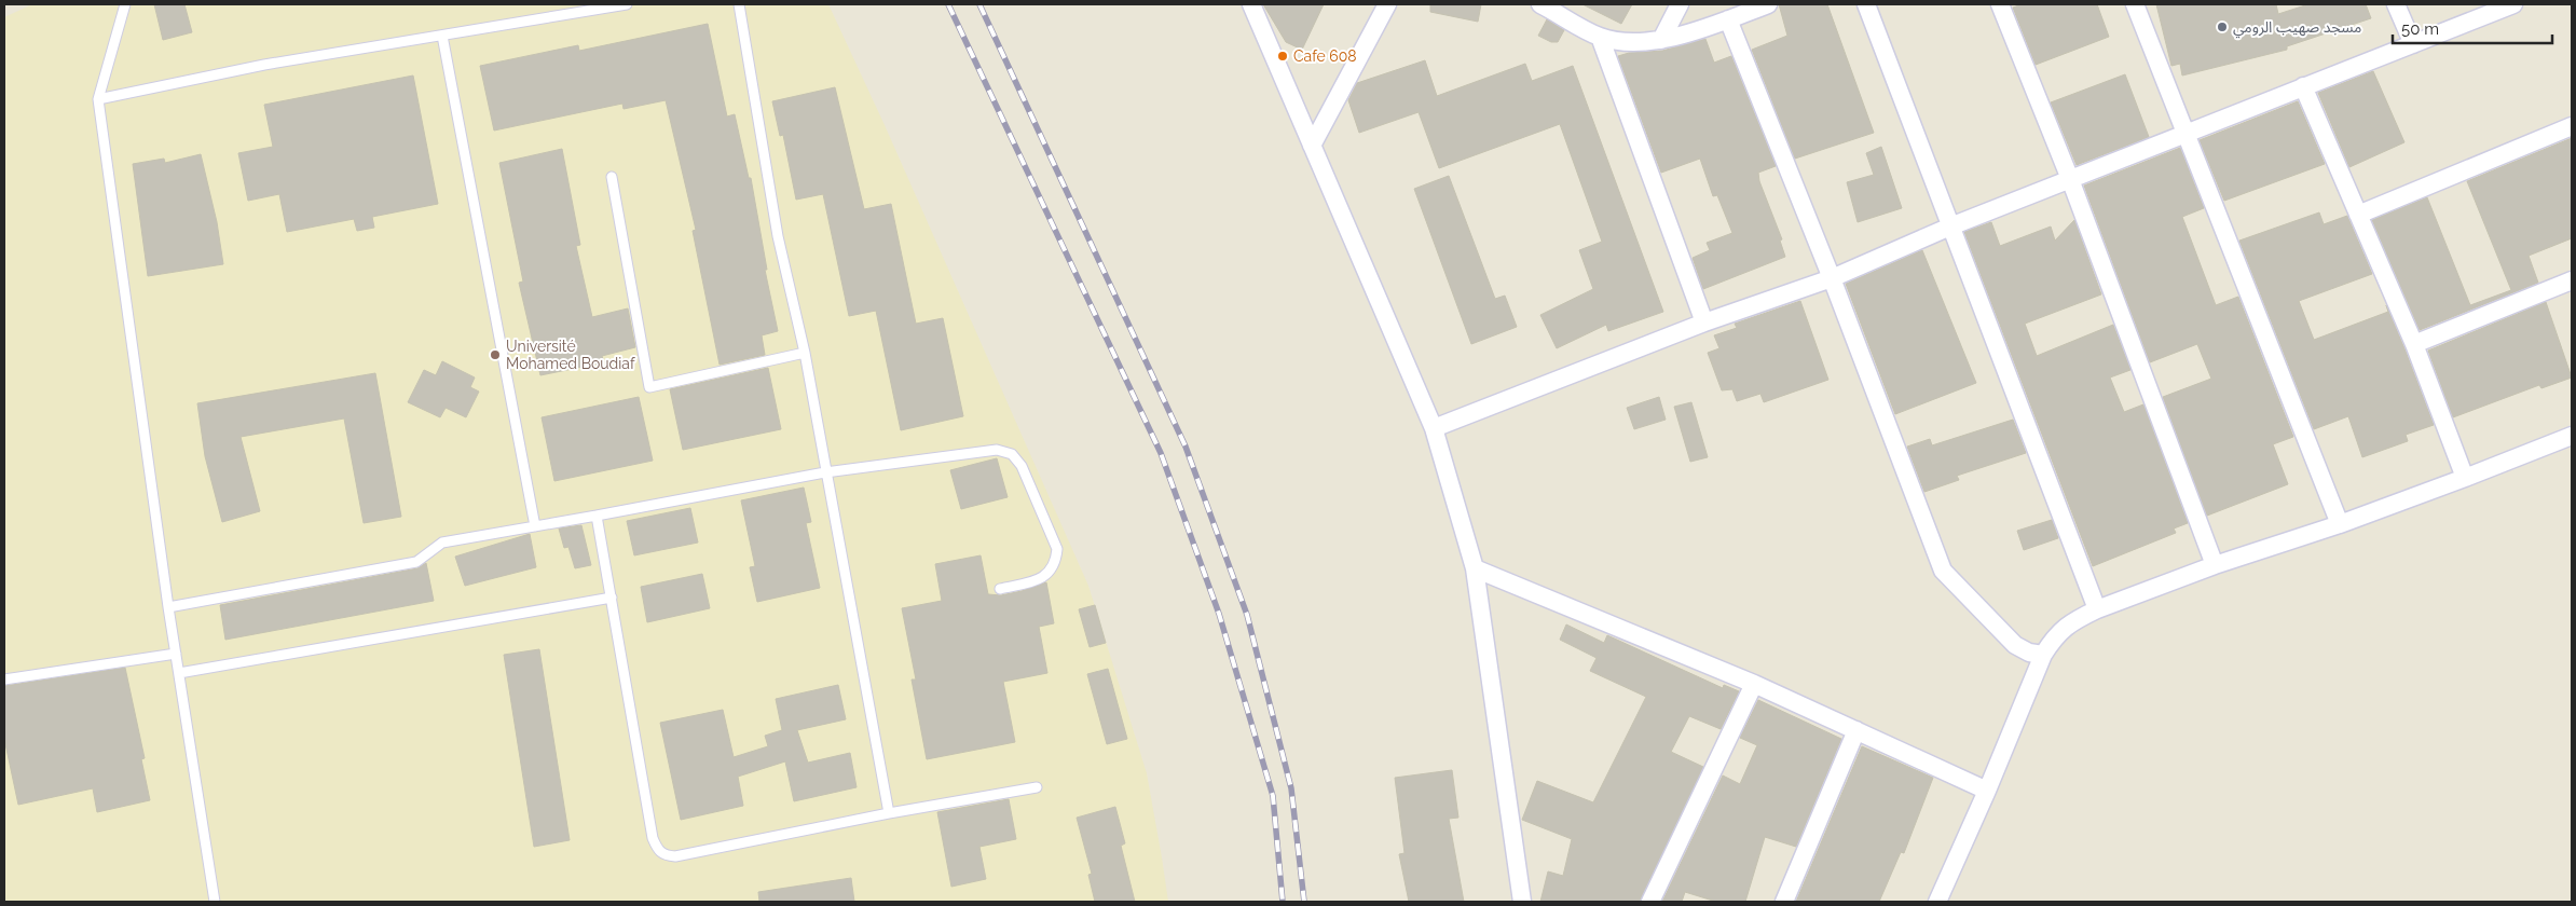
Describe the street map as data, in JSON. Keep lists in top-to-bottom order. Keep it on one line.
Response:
{"places":["مسجد صهيب الرومي","Cafe 608","Université Mohamed Boudiaf"],"scale_bar":"50 m"}
